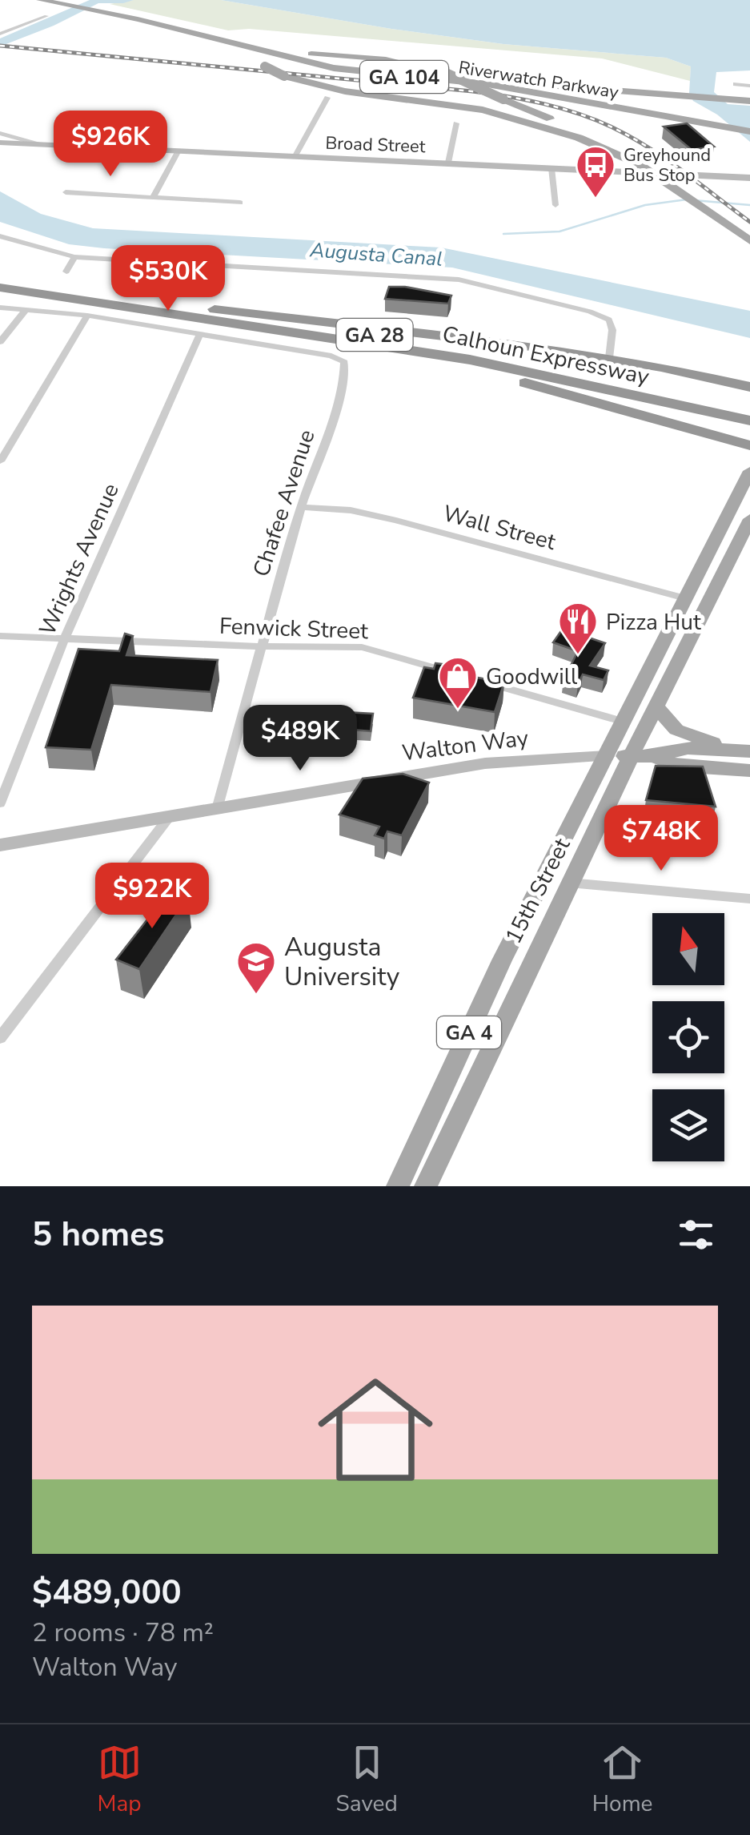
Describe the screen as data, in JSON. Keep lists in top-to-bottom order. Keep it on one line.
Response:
{"streets":{"highway":["GA 28","Calhoun Expressway"],"main road":["GA 104","Riverwatch Parkway","Broad Street","Walton Way","15th Street","GA 4"],"street":["Chafee Avenue","Wall Street","Wrights Avenue","Fenwick Street"]},"crossings":[["Chafee Avenue","Wall Street"],["Chafee Avenue","Wrights Avenue"],["Chafee Avenue","Fenwick Street"],["Chafee Avenue","Walton Way"],["Wall Street","15th Street"],["Wrights Avenue","Fenwick Street"],["Fenwick Street","15th Street"],["Walton Way","15th Street"]],"water":["Augusta Canal"],"places":{"bus stop":["Greyhound Bus Stop"],"restaurant":["Pizza Hut"],"shop":["Goodwill"],"school or university":["Augusta University"]},"north":"top","page":{"price":["$926K","$530K","$489K","$748K","$922K"],"heading":"5 homes","list":[{"name":"$489,000","note":"2 rooms · 78 m² · Walton Way"}],"tabs":["Map","Saved","Home"]}}
